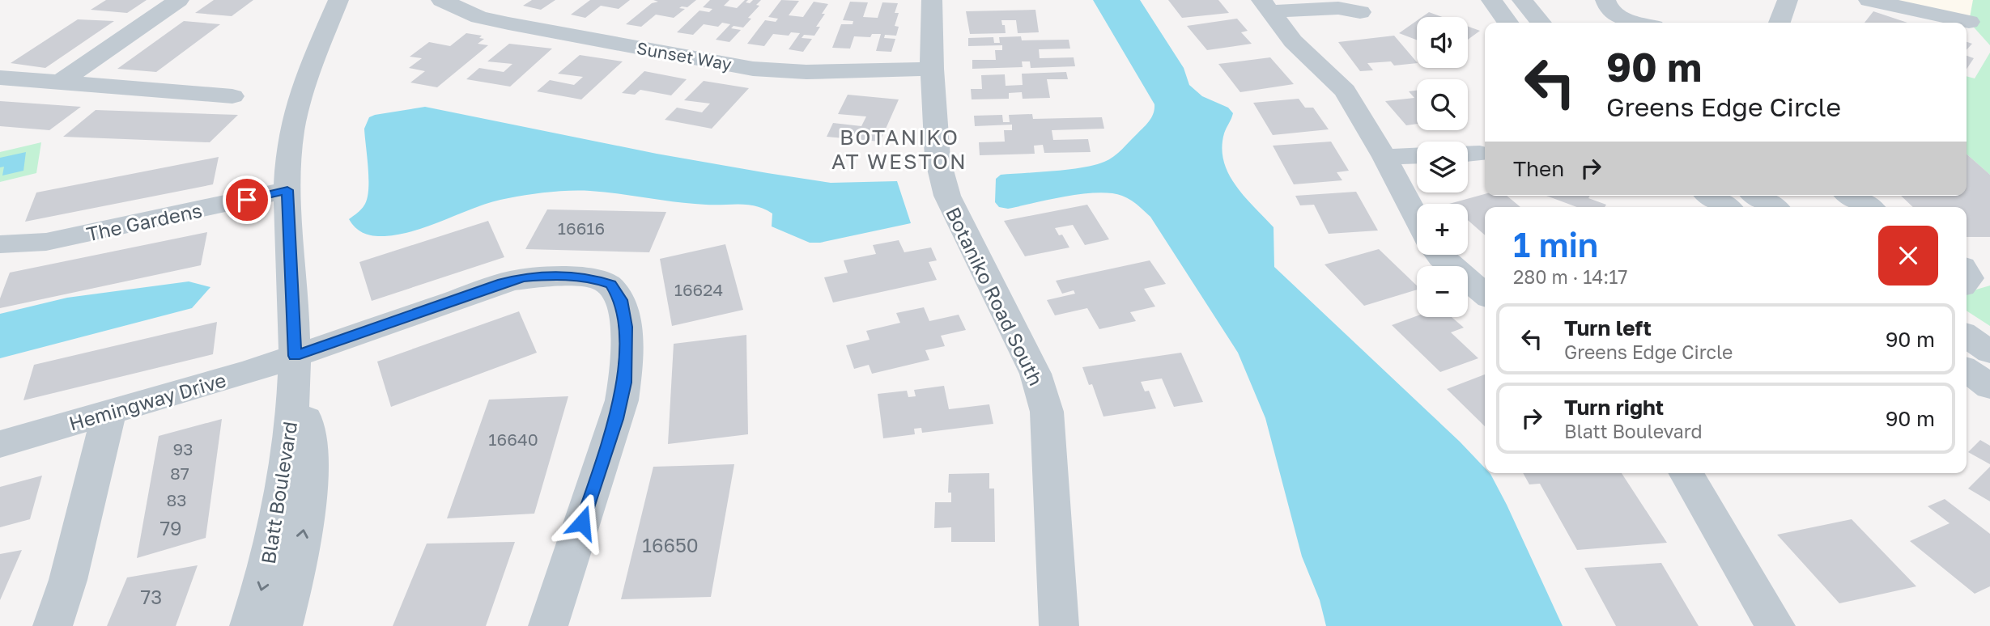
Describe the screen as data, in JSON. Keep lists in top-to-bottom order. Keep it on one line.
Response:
{"streets":{"street":["Sunset Way","The Gardens","Botaniko Road South","Hemingway Drive","Blatt Boulevard"]},"crossings":[["Sunset Way","Botaniko Road South"],["The Gardens","Blatt Boulevard"],["Hemingway Drive","Blatt Boulevard"]],"districts":["BOTANIKO AT WESTON"],"house_numbers":["16616","16624","16640","93","87","83","79","16650","73"],"page":{"map_buttons":["+","−"],"turn":["90 m","Greens Edge Circle"],"then":"Then","heading":["1 min","280 m · 14:17"],"list":[{"name":"Turn left","note":"Greens Edge Circle","value":"90 m"},{"name":"Turn right","note":"Blatt Boulevard","value":"90 m"}]}}
